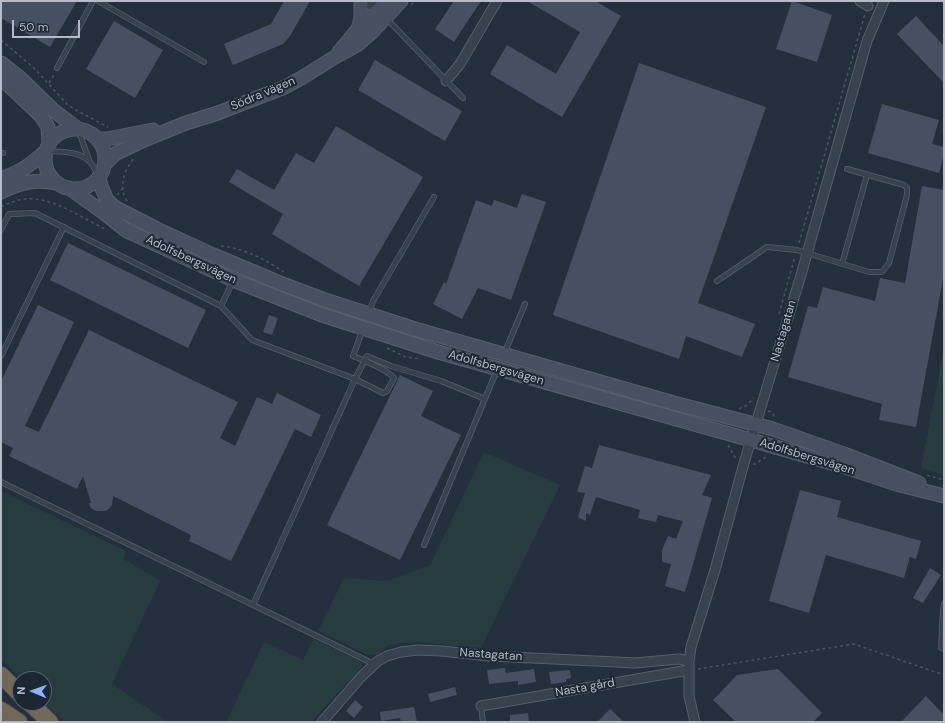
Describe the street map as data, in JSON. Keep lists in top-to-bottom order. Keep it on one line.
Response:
{"streets":{"main road":["Södra vägen","Adolfsbergsvägen"],"street":["Nastagatan","Nasta gård"]},"crossings":[["Adolfsbergsvägen","Nastagatan"],["Nastagatan","Nasta gård"]],"scale_bar":"50 m","north":"left"}
